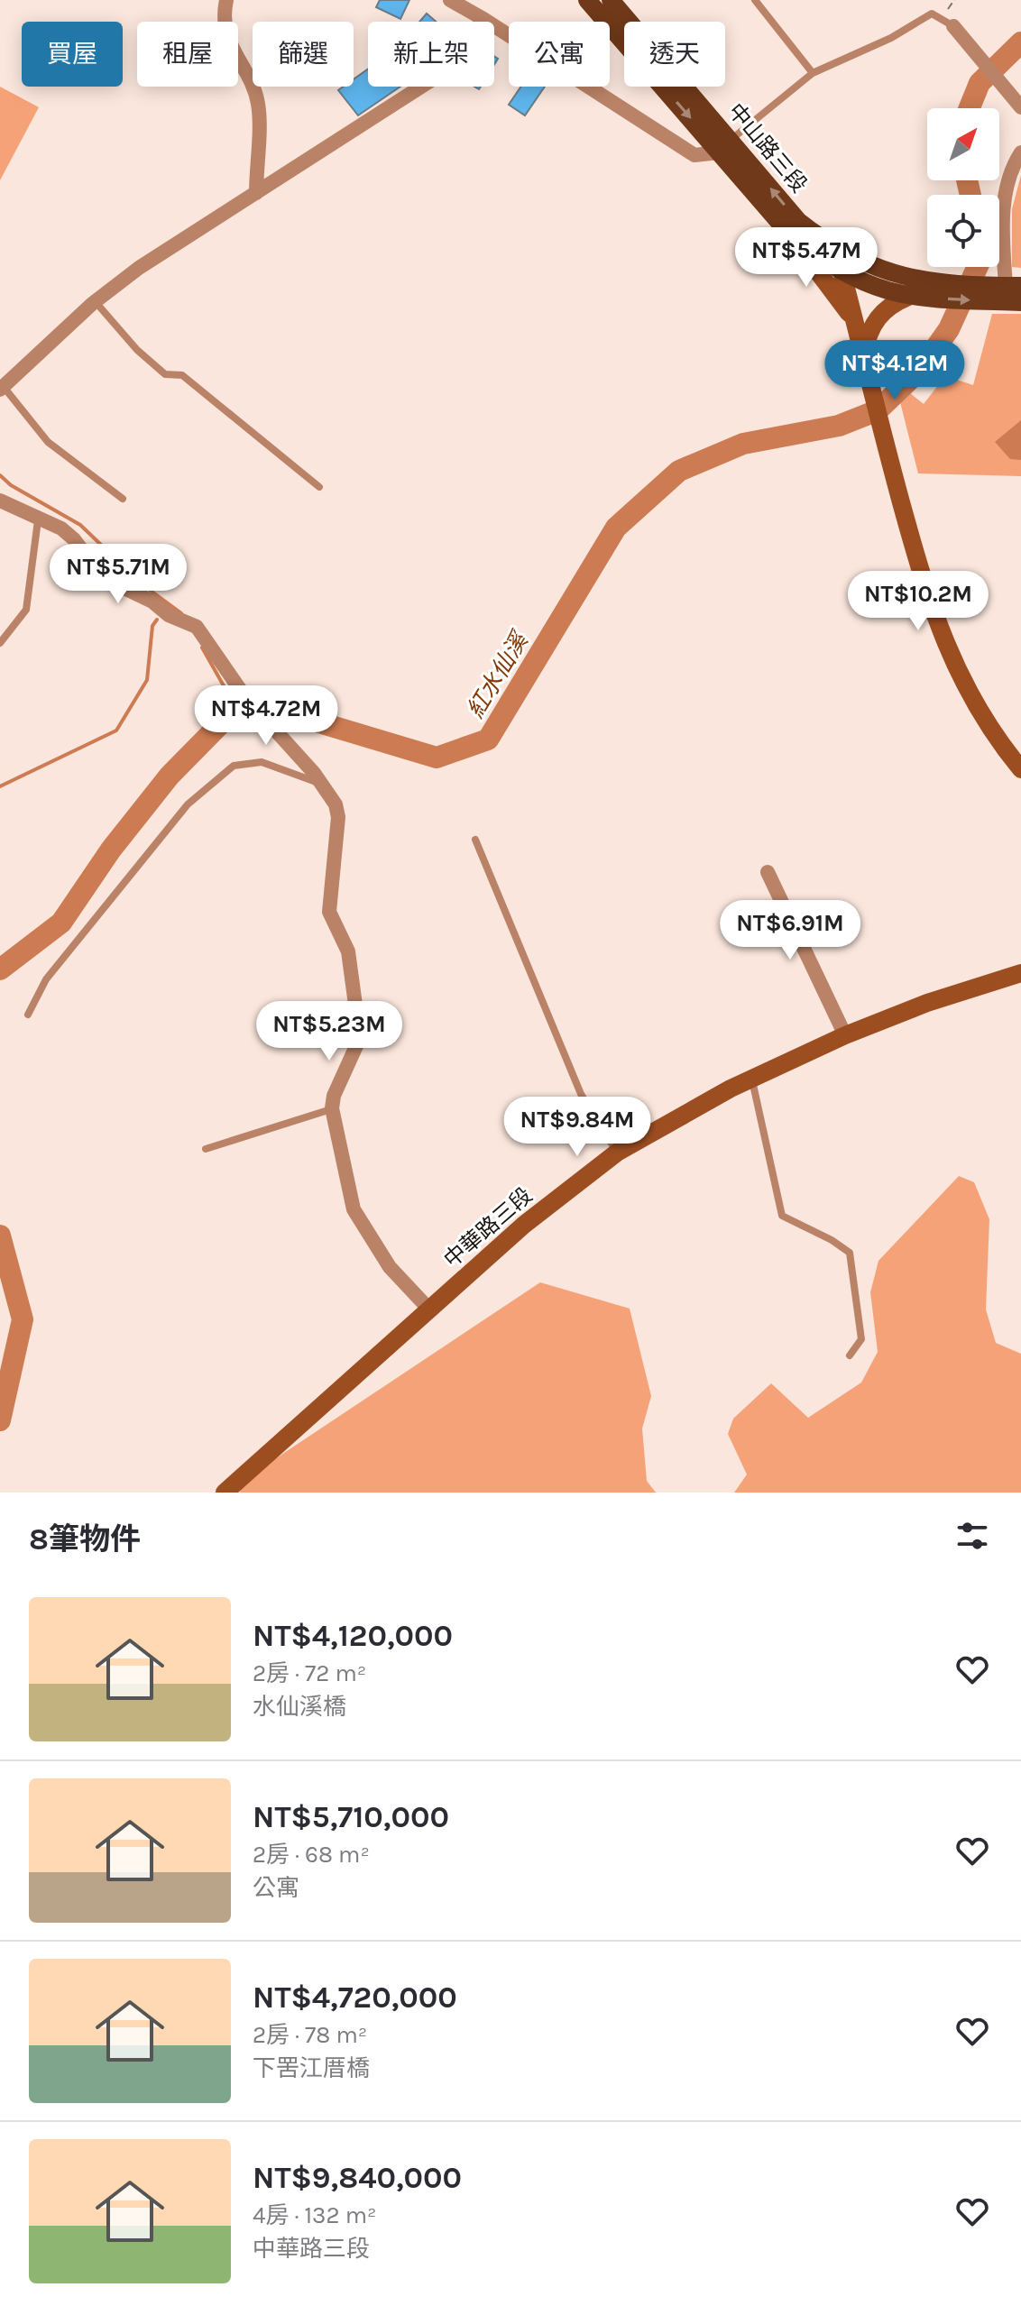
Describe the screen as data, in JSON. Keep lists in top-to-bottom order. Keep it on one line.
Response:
{"streets":{"main road":["中山路三段","中華路三段"]},"water":["紅水仙溪"],"north":"top right","page":{"chip":["買屋","租屋","篩選","新上架","公寓","透天"],"price":["NT$5.47M","NT$4.12M","NT$5.71M","NT$10.2M","NT$4.72M","NT$6.91M","NT$5.23M","NT$9.84M"],"heading":"8筆物件","list":[{"name":"NT$4,120,000","note":"2房 · 72 m² · 水仙溪橋"},{"name":"NT$5,710,000","note":"2房 · 68 m² · 公寓"},{"name":"NT$4,720,000","note":"2房 · 78 m² · 下罟江厝橋"},{"name":"NT$9,840,000","note":"4房 · 132 m² · 中華路三段"}]}}
